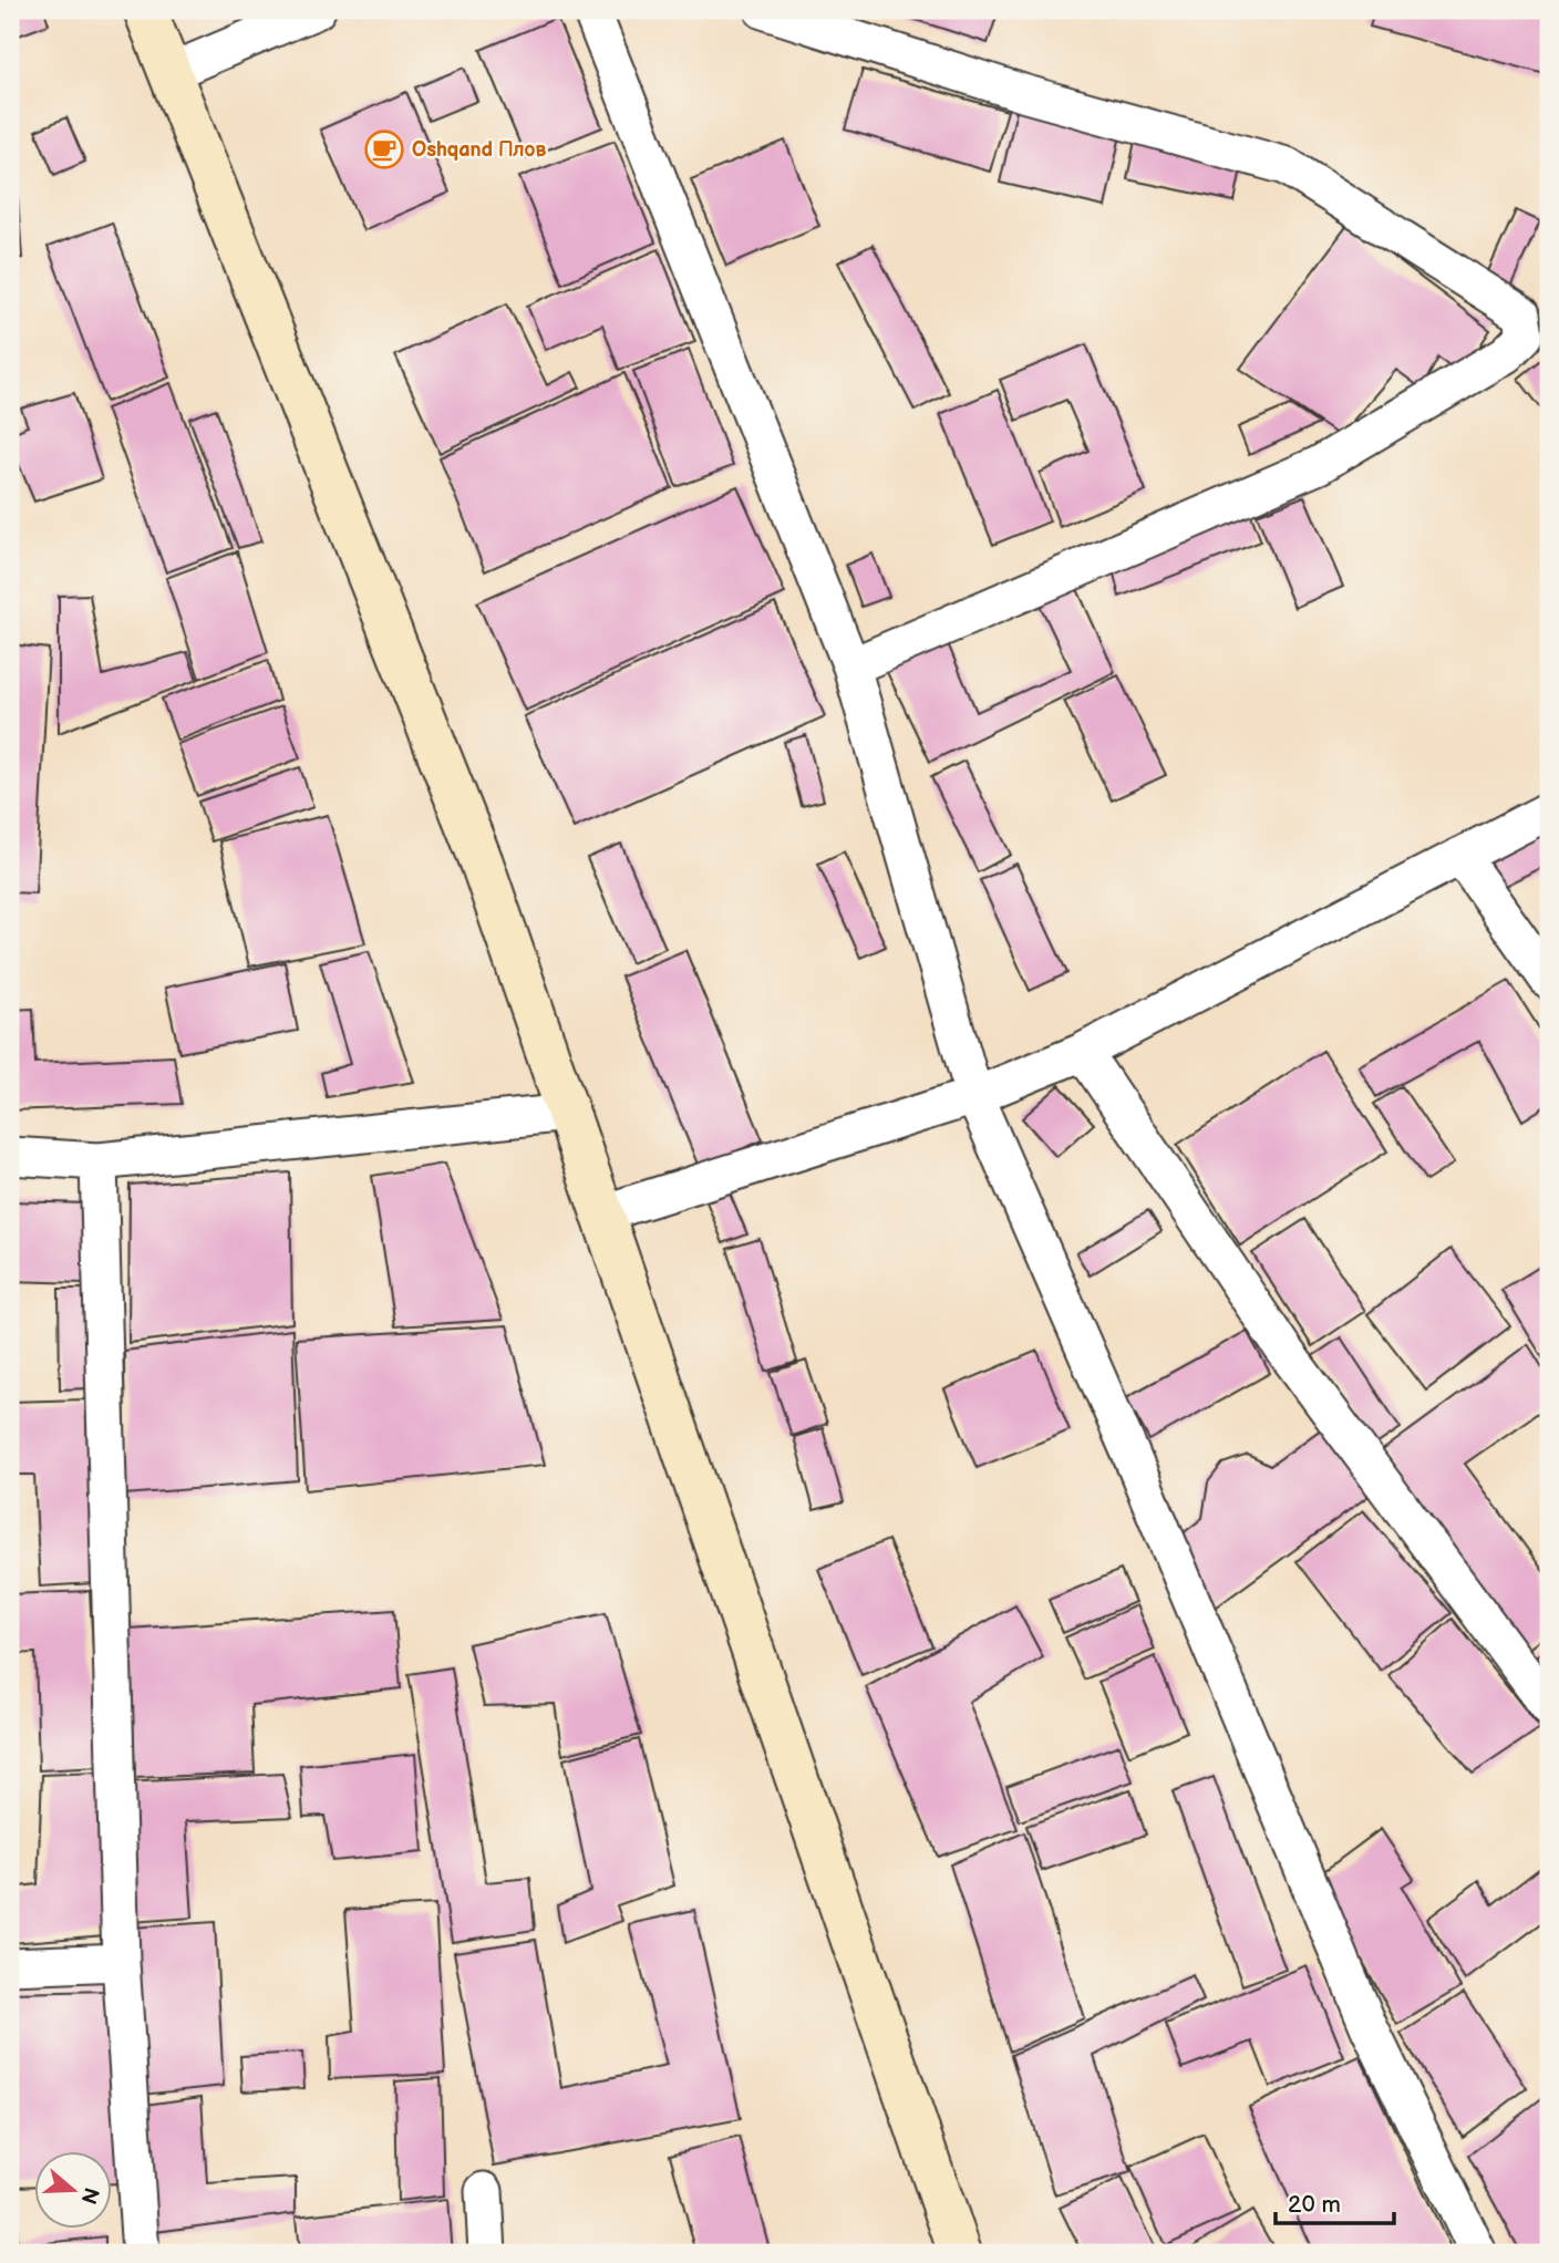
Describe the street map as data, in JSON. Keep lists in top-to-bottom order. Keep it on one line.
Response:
{"places":{"cafe":["Oshqand Плов"]},"scale_bar":"20 m","north":"right"}
